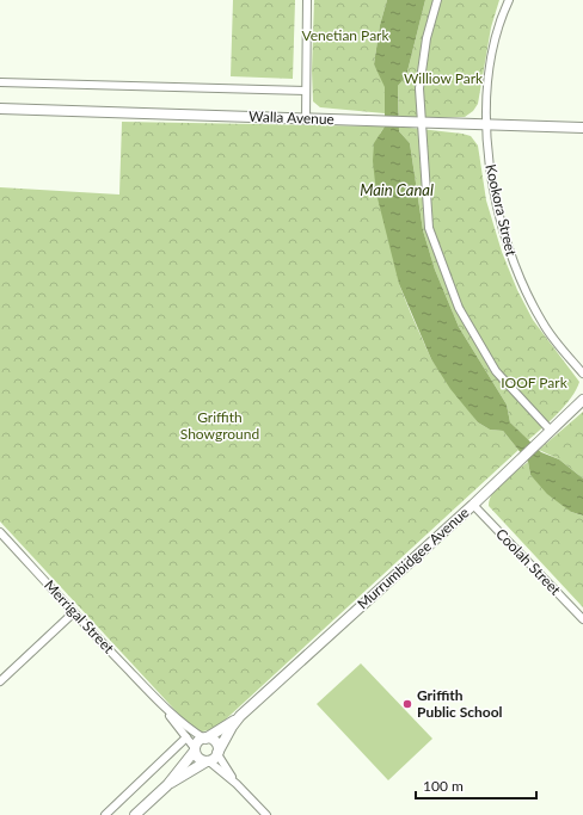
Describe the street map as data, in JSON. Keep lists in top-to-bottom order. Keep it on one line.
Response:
{"streets":{"street":["Walla Avenue","Kookora Street","Murrumbidgee Avenue","Coolah Street","Merrigal Street"]},"crossings":[["Walla Avenue","Kookora Street"],["Murrumbidgee Avenue","Coolah Street"],["Murrumbidgee Avenue","Merrigal Street"]],"water":["Main Canal"],"parks":["Venetian Park","Williow Park","IOOF Park","Griffith Showground"],"places":["Griffith Public School"],"scale_bar":"100 m"}
